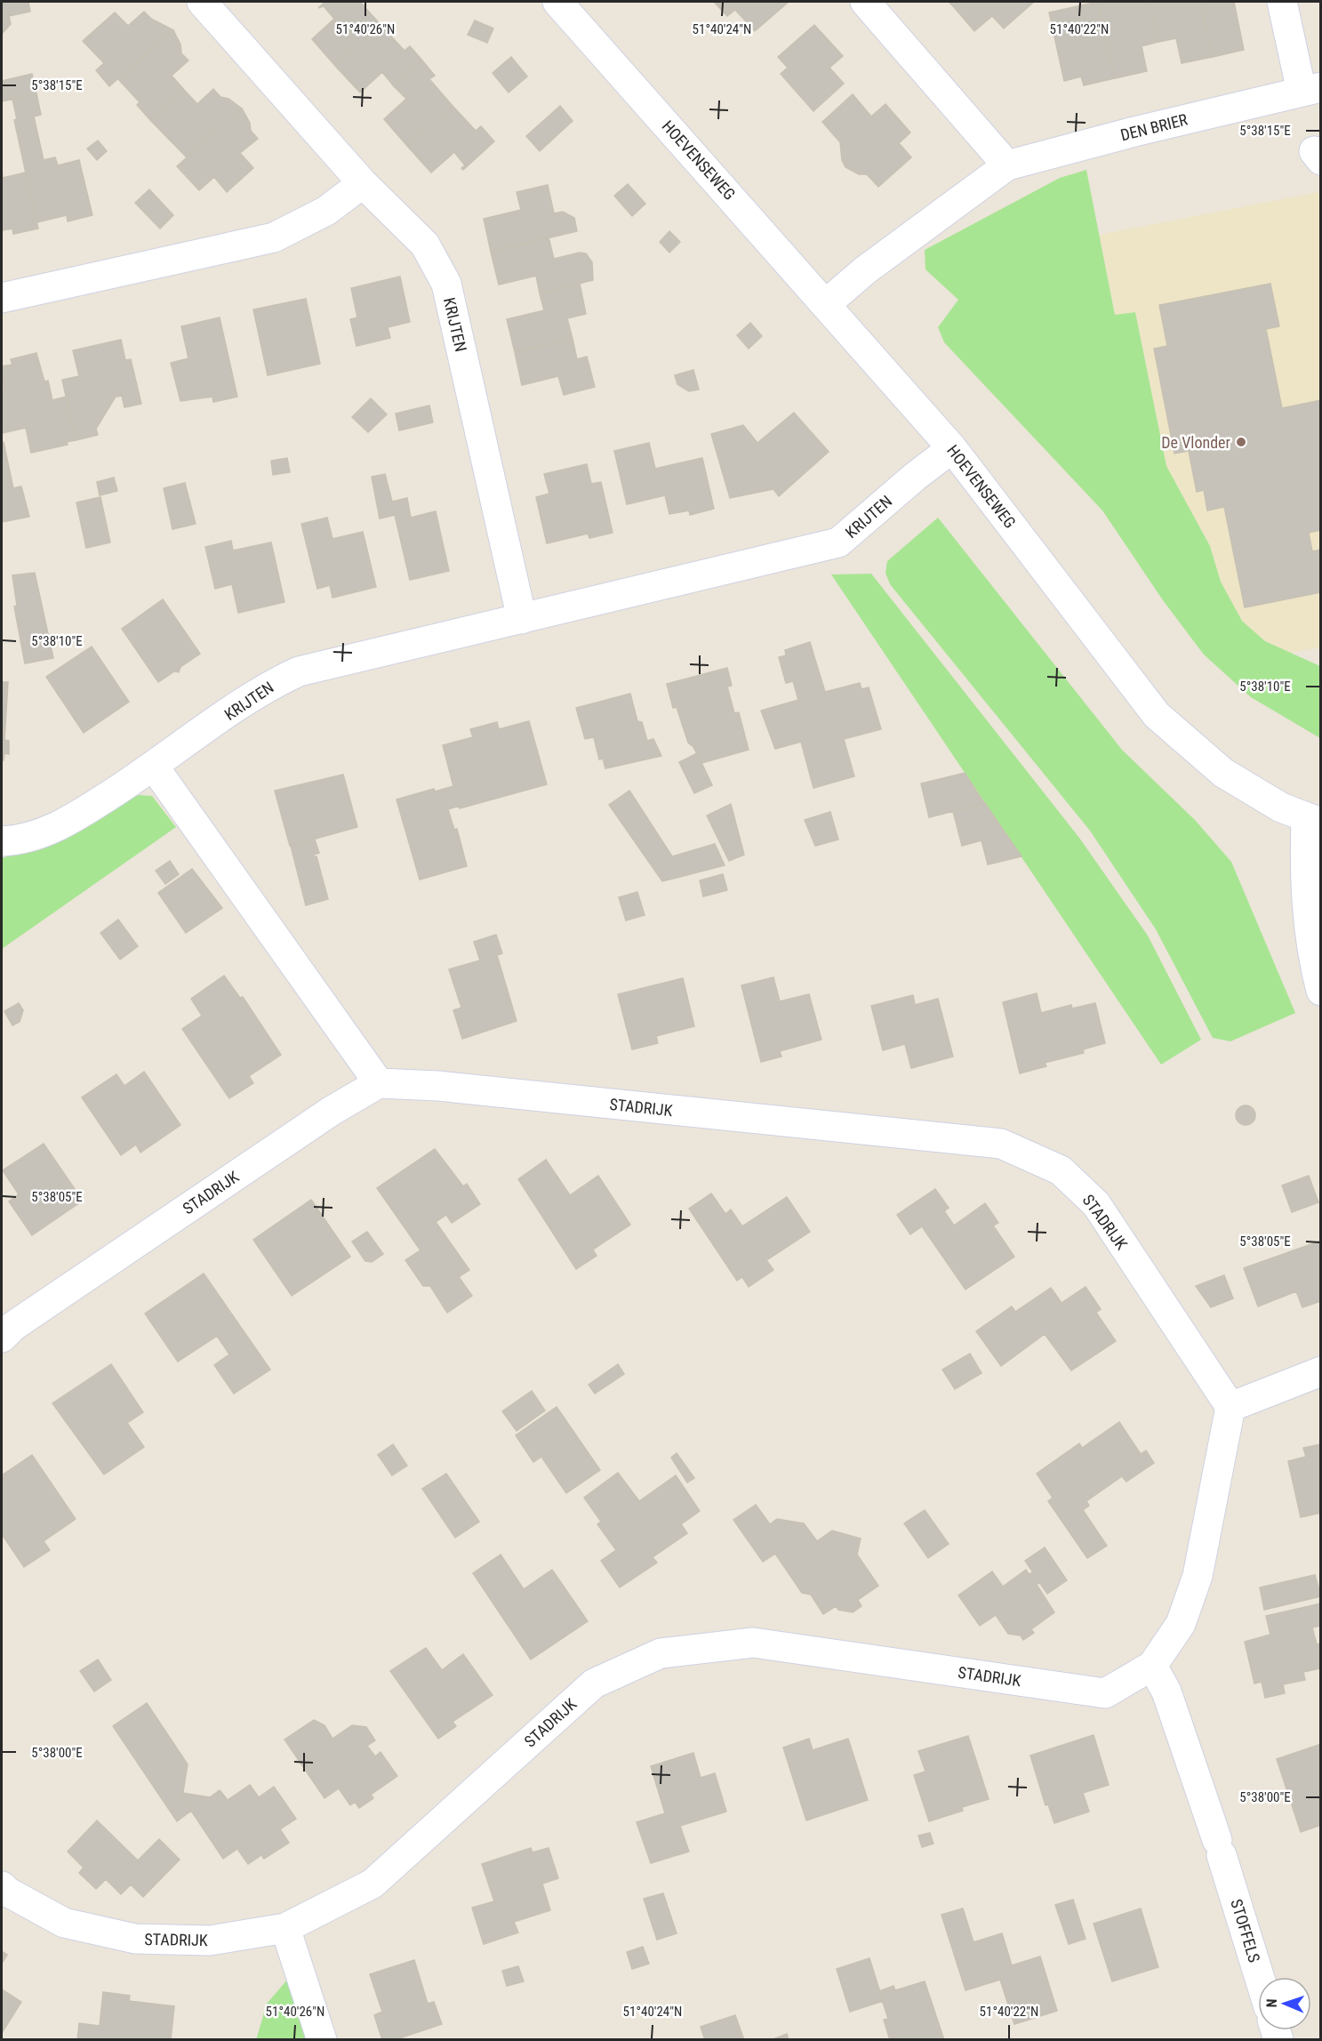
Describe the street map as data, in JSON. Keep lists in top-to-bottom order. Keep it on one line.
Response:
{"streets":{"street":["DEN BRIER","HOEVENSEWEG","KRIJTEN","STADRIJK","STOFFELS"]},"crossings":[["DEN BRIER","HOEVENSEWEG"],["HOEVENSEWEG","KRIJTEN"],["STADRIJK","STOFFELS"]],"places":["De Vlonder"],"north":"left","coordinates":["51°40'26\"N","51°40'24\"N","51°40'22\"N","5°38'15\"E","5°38'10\"E","5°38'05\"E","5°38'00\"E"]}
